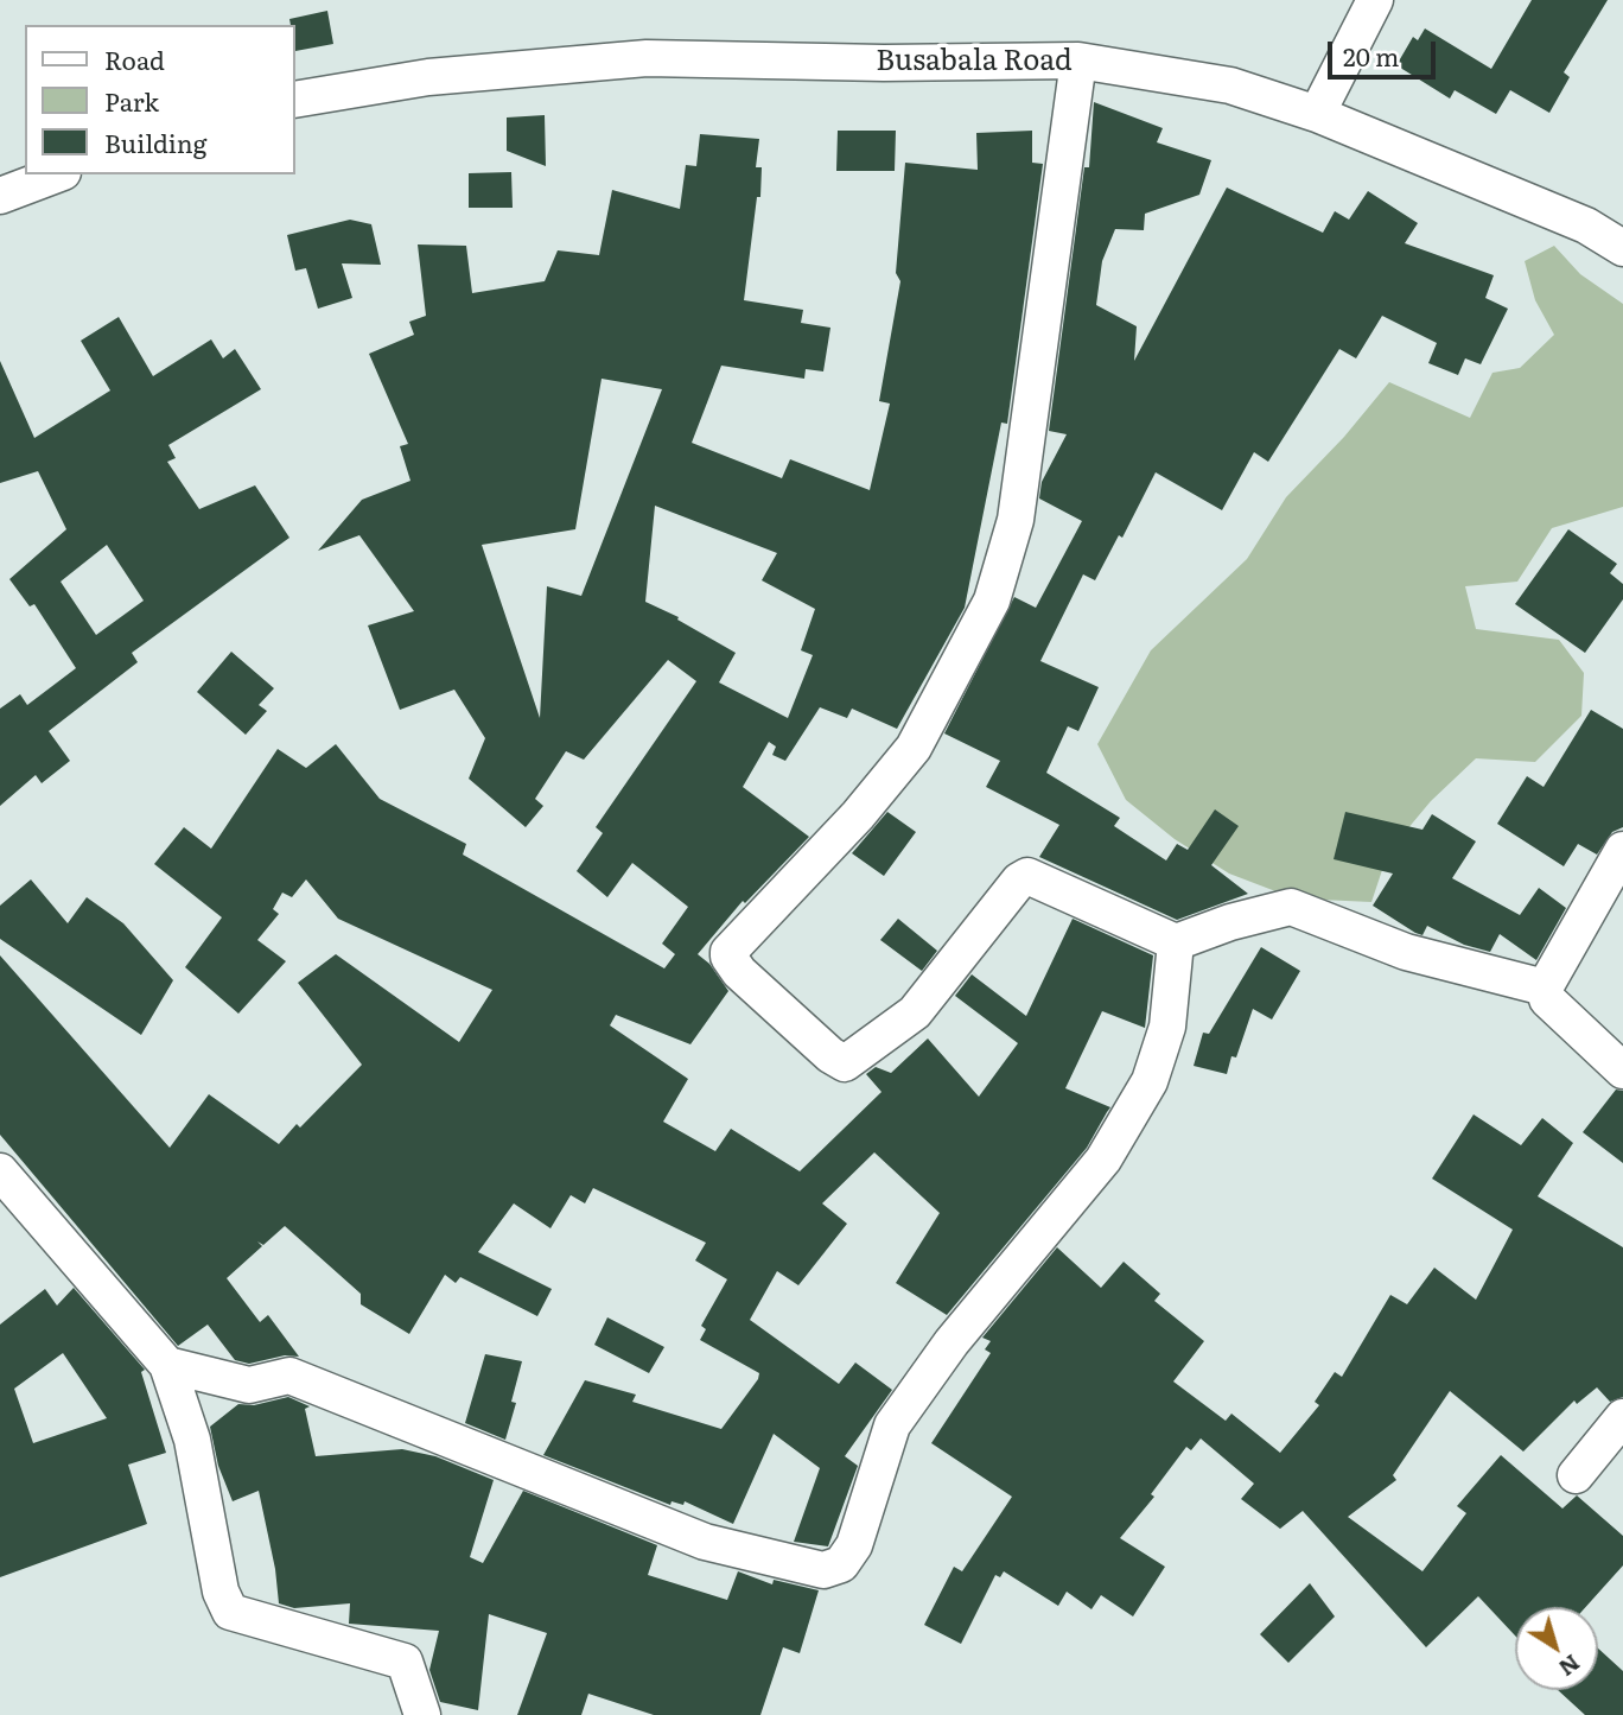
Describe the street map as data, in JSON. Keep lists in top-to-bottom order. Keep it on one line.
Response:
{"streets":{"street":["Busabala Road"]},"legend":["Road","Park","Building"],"scale_bar":"20 m","north":"bottom right"}
